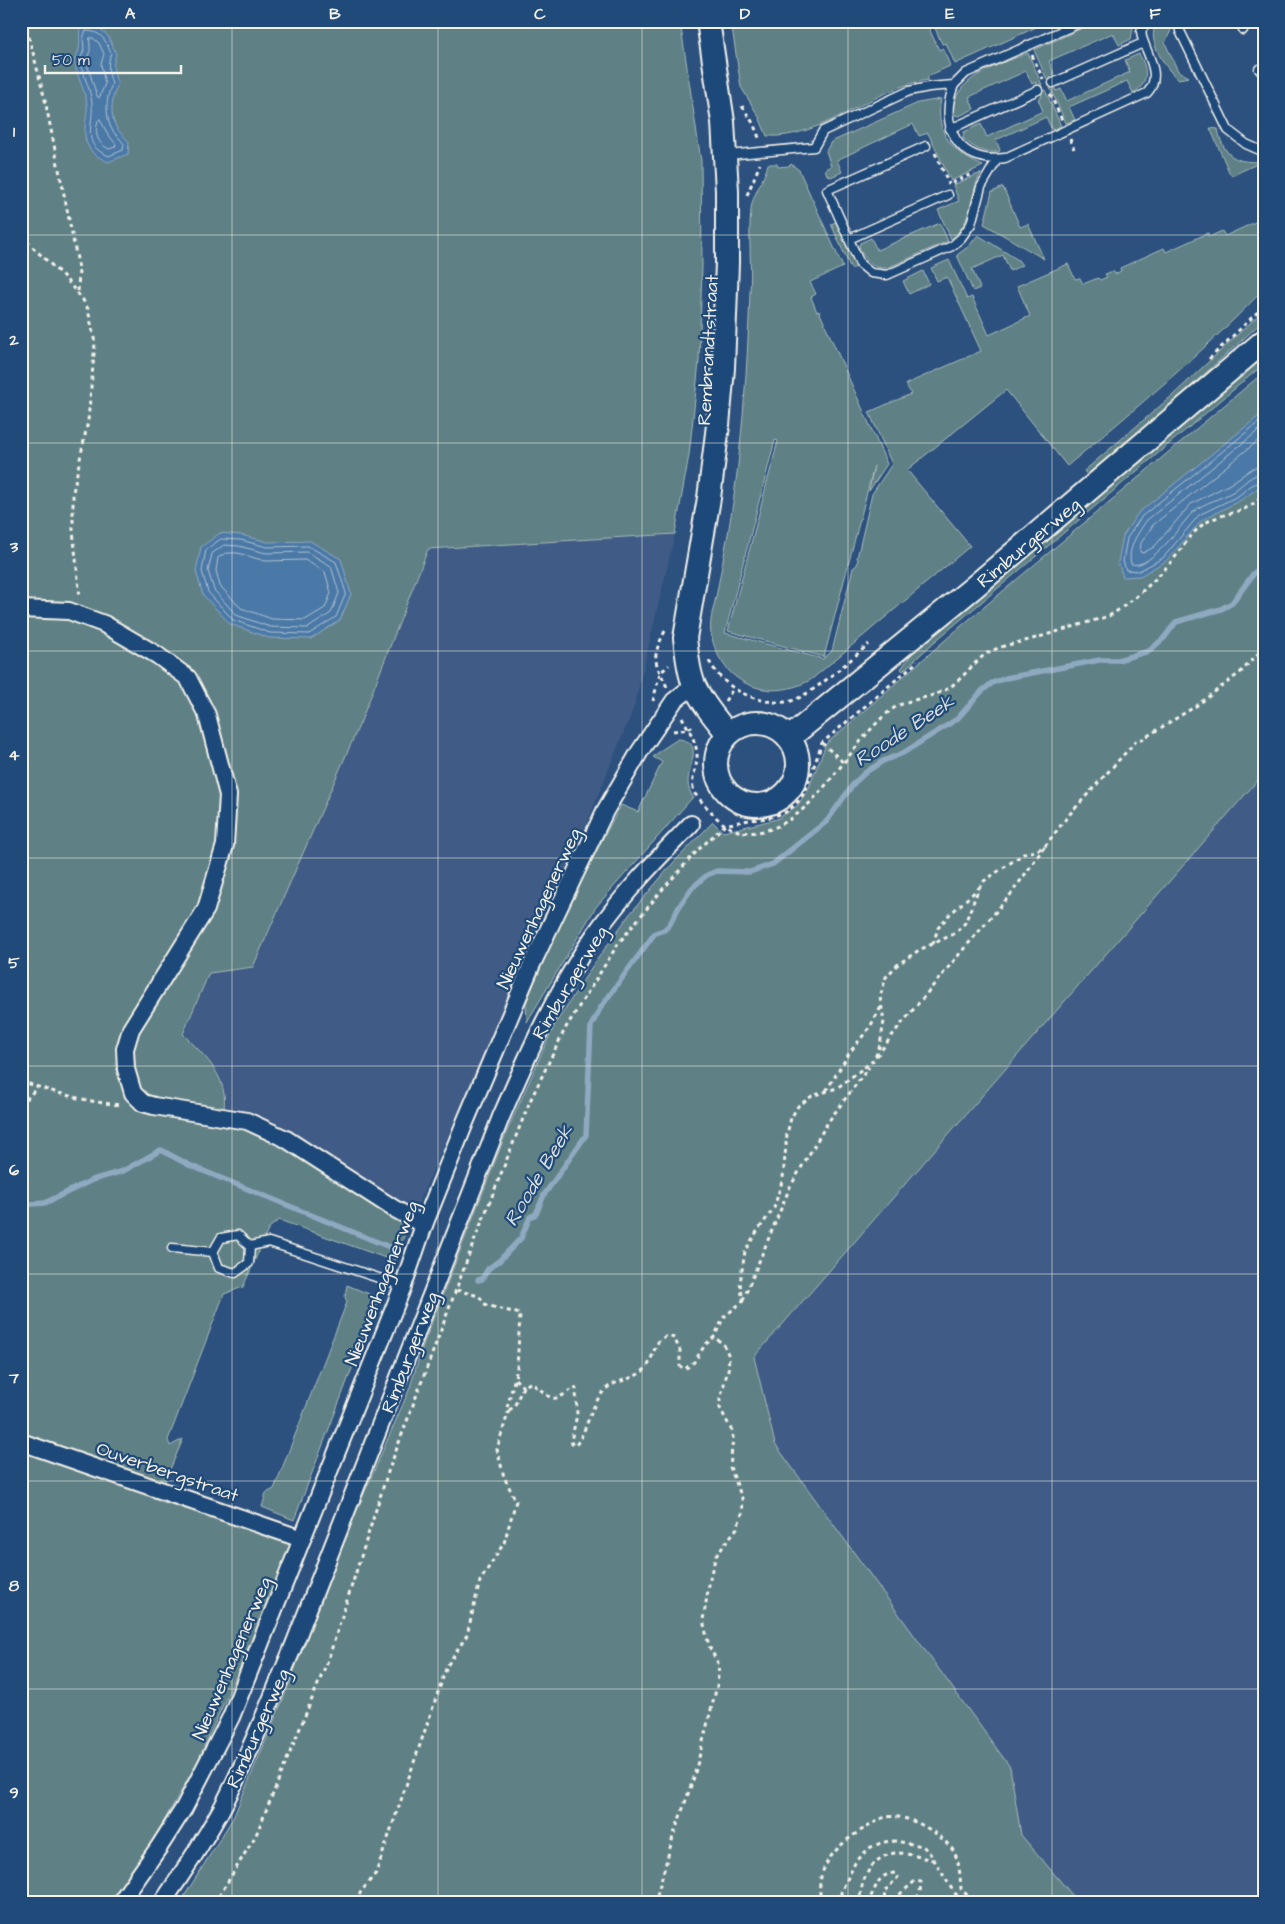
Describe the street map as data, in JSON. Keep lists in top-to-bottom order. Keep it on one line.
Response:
{"streets":{"street":["Rembrandtstraat","Rimburgerweg","Nieuwenhagenerweg","Ouverbergstraat"]},"crossings":[["Rembrandtstraat","Rimburgerweg"],["Rembrandtstraat","Nieuwenhagenerweg"],["Nieuwenhagenerweg","Ouverbergstraat"]],"water":["Roode Beek"],"scale_bar":"50 m","grid":{"columns":["A","B","C","D","E","F"],"rows":["1","2","3","4","5","6","7","8","9"]}}
